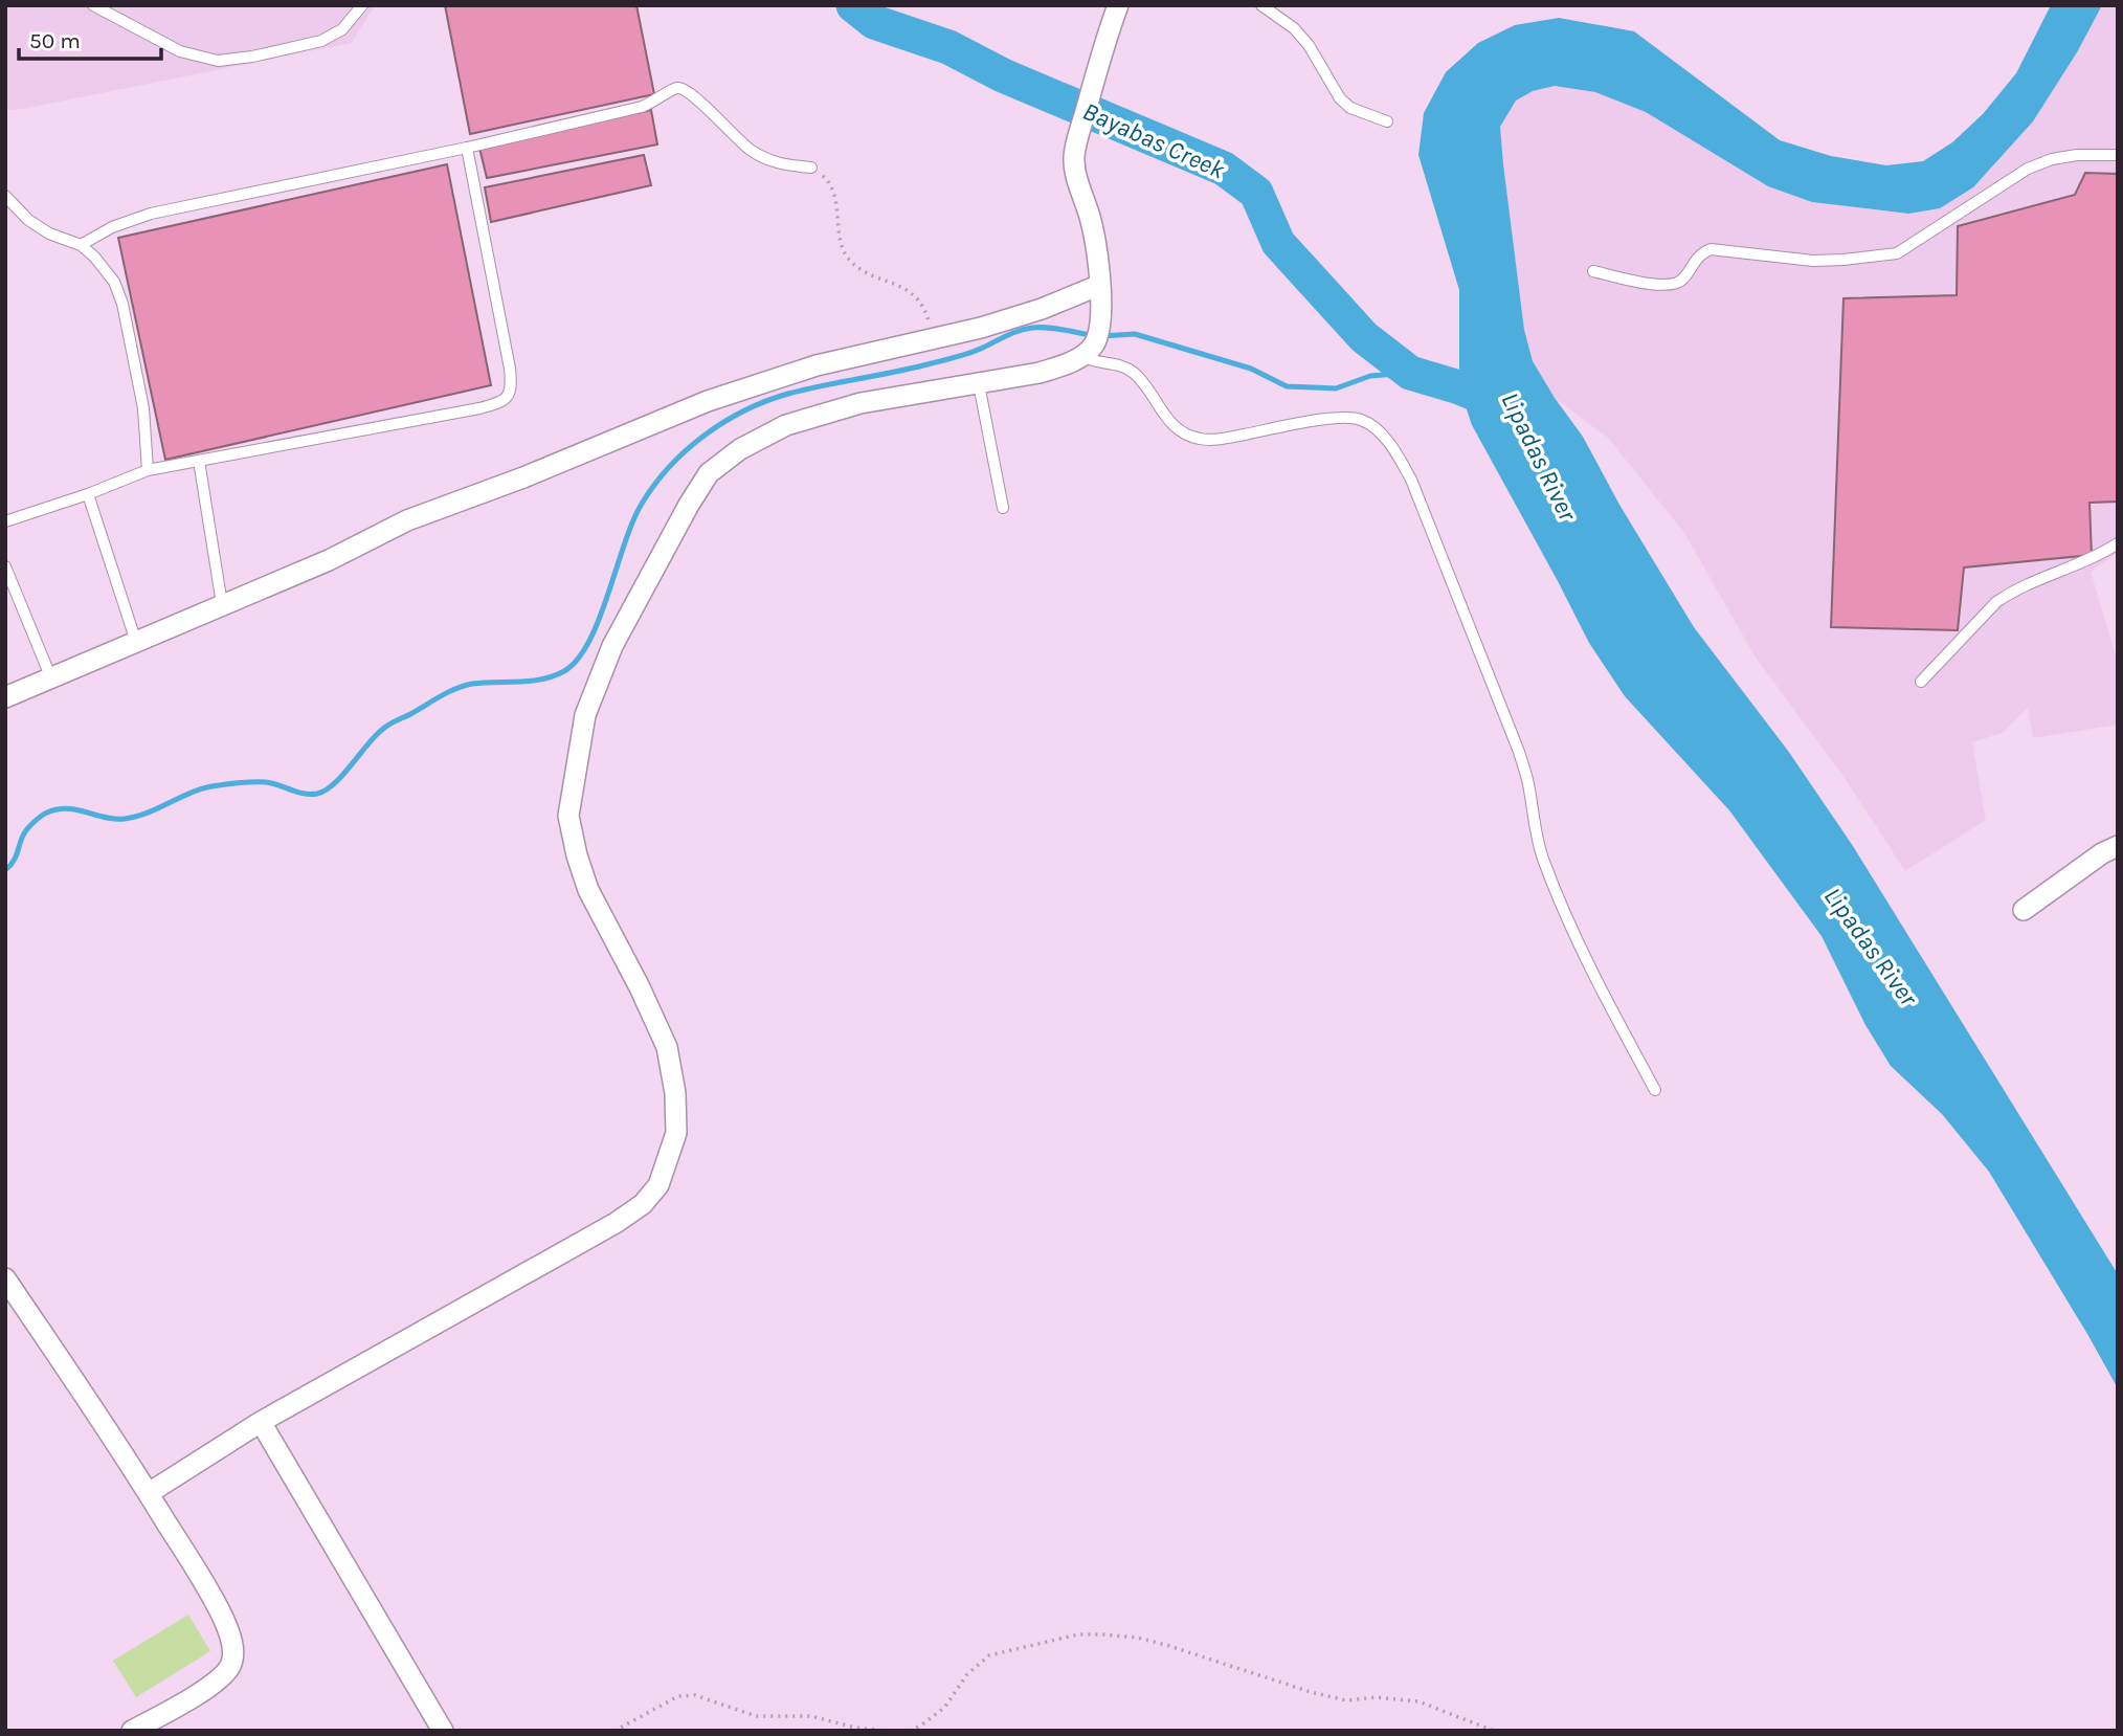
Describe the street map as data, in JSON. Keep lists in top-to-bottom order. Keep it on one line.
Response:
{"water":["Bayabas Creek","Lipadas River"],"scale_bar":"50 m"}
